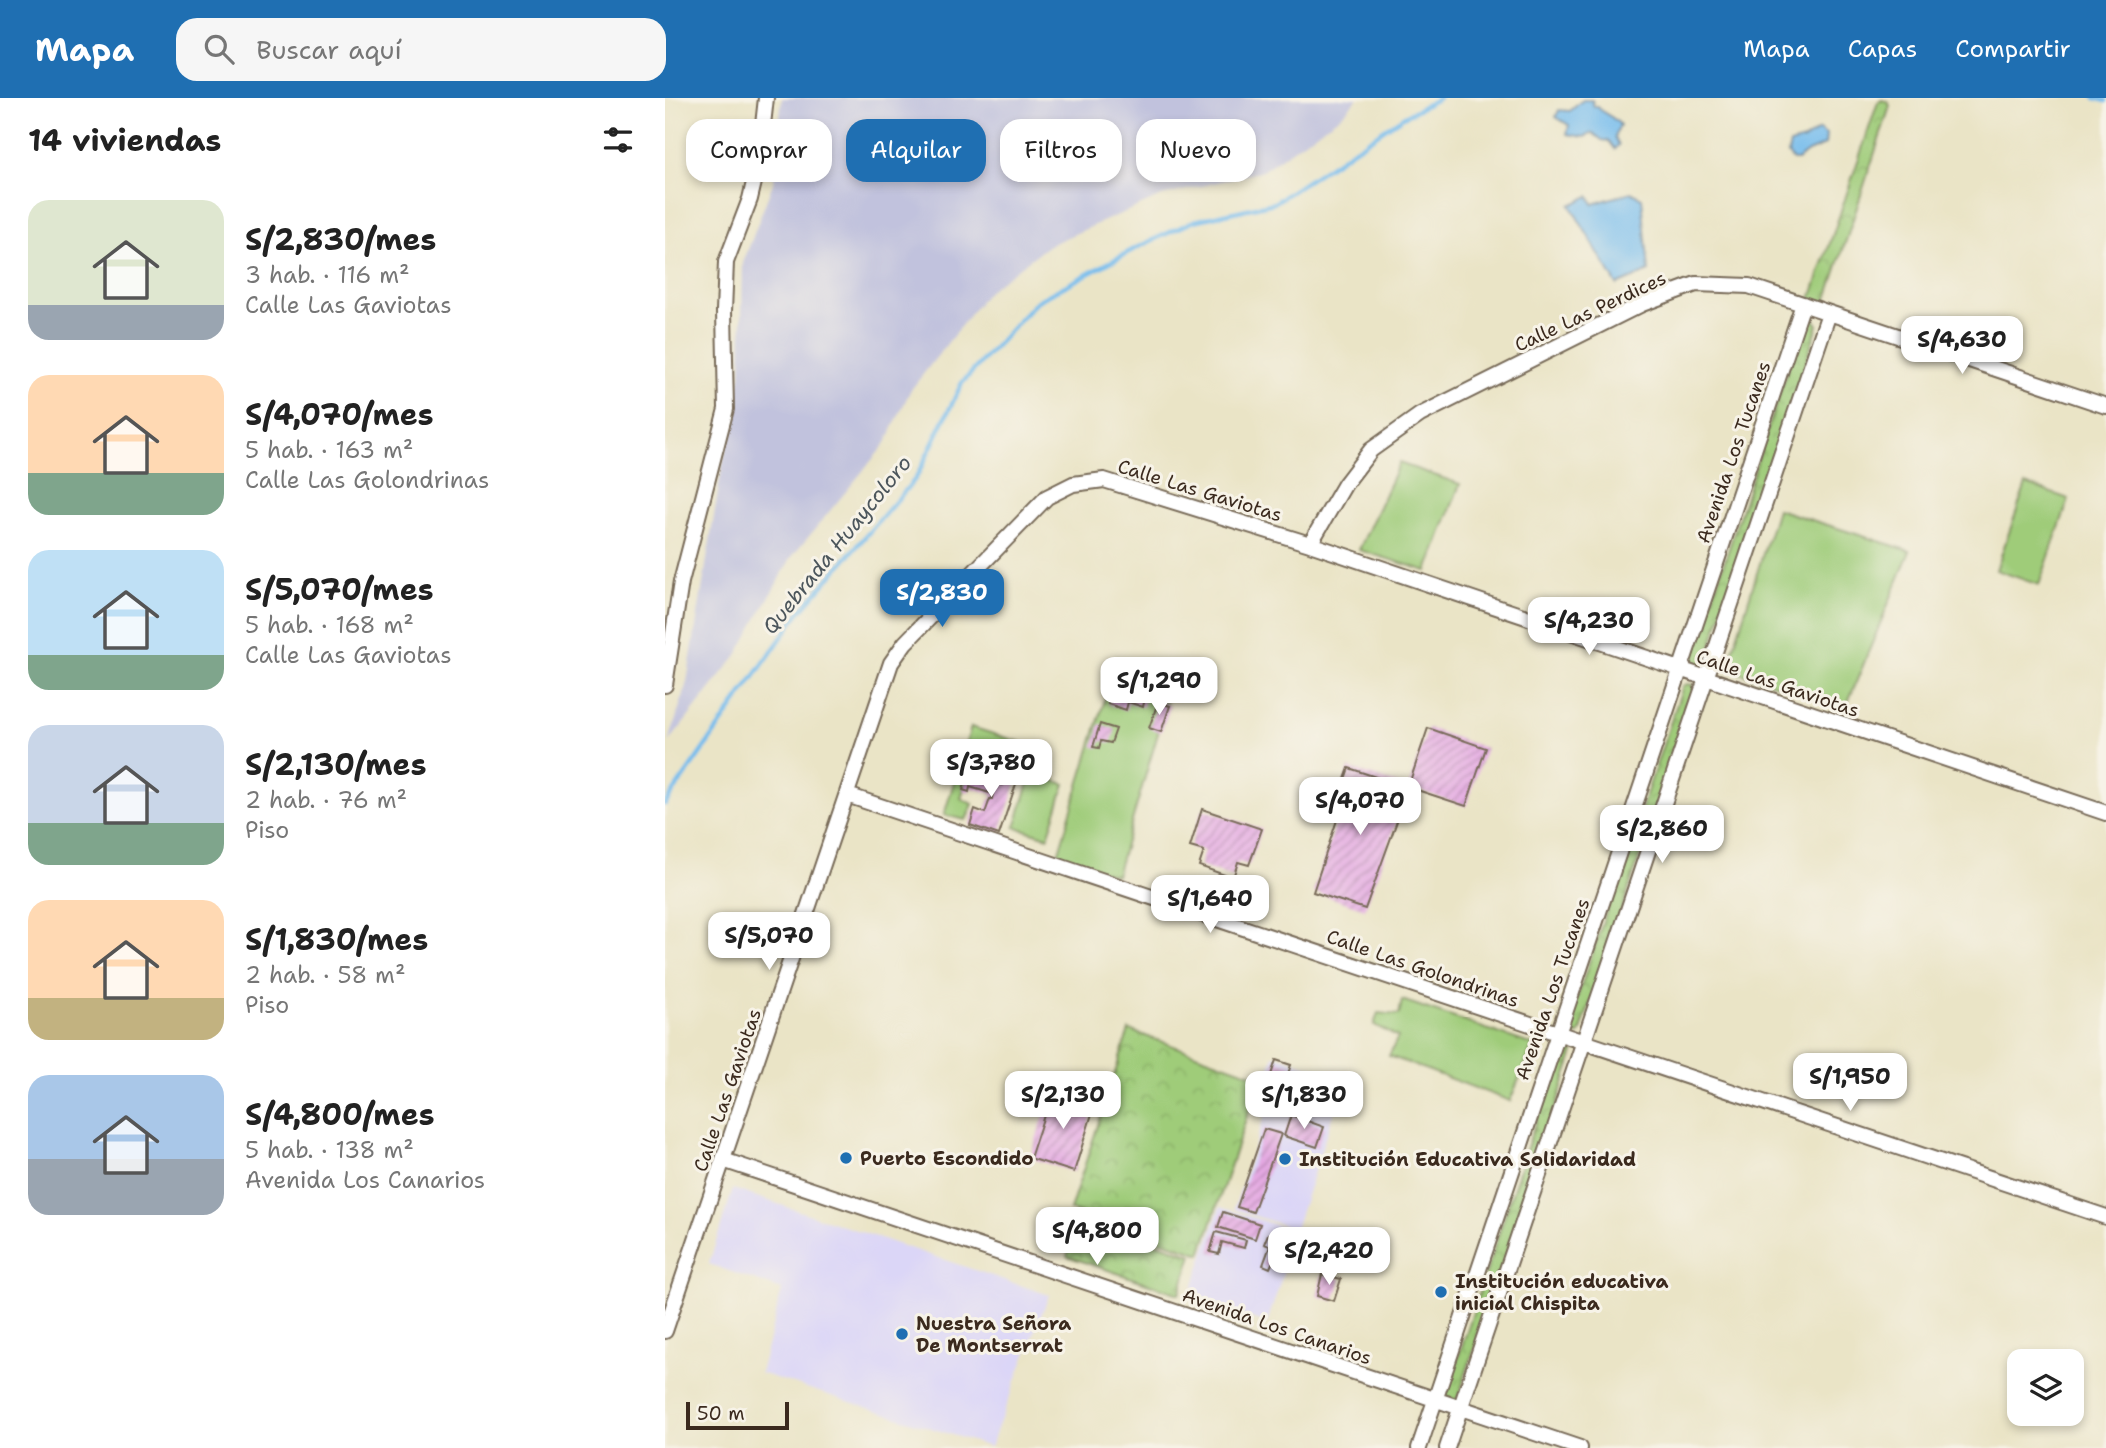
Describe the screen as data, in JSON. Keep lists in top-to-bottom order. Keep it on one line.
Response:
{"streets":{"street":["Calle Las Perdices","Avenida Los Tucanes","Calle Las Gaviotas","Calle Las Golondrinas","Avenida Los Canarios"]},"crossings":[["Calle Las Perdices","Avenida Los Tucanes"],["Calle Las Perdices","Calle Las Gaviotas"],["Avenida Los Tucanes","Calle Las Gaviotas"],["Avenida Los Tucanes","Calle Las Golondrinas"],["Avenida Los Tucanes","Avenida Los Canarios"],["Calle Las Gaviotas","Calle Las Golondrinas"],["Calle Las Gaviotas","Avenida Los Canarios"]],"water":["Quebrada Huaycoloro"],"places":["Puerto Escondido","Institución Educativa Solidaridad","Institución educativa inicial Chispita","Nuestra Señora De Montserrat"],"scale_bar":"50 m","page":{"header":"Mapa","search":"Buscar aquí","nav":["Mapa","Capas","Compartir"],"heading":"14 viviendas","chip":["Comprar","Alquilar","Filtros","Nuevo"],"list":[{"name":"S/2,830/mes","note":"3 hab. · 116 m² · Calle Las Gaviotas"},{"name":"S/4,070/mes","note":"5 hab. · 163 m² · Calle Las Golondrinas"},{"name":"S/5,070/mes","note":"5 hab. · 168 m² · Calle Las Gaviotas"},{"name":"S/2,130/mes","note":"2 hab. · 76 m² · Piso"},{"name":"S/1,830/mes","note":"2 hab. · 58 m² · Piso"},{"name":"S/4,800/mes","note":"5 hab. · 138 m² · Avenida Los Canarios"}],"price":["S/4,630","S/2,830","S/4,230","S/1,290","S/3,780","S/4,070","S/2,860","S/1,640","S/5,070","S/1,950","S/2,130","S/1,830","S/4,800","S/2,420"],"scale":"50 m"}}
